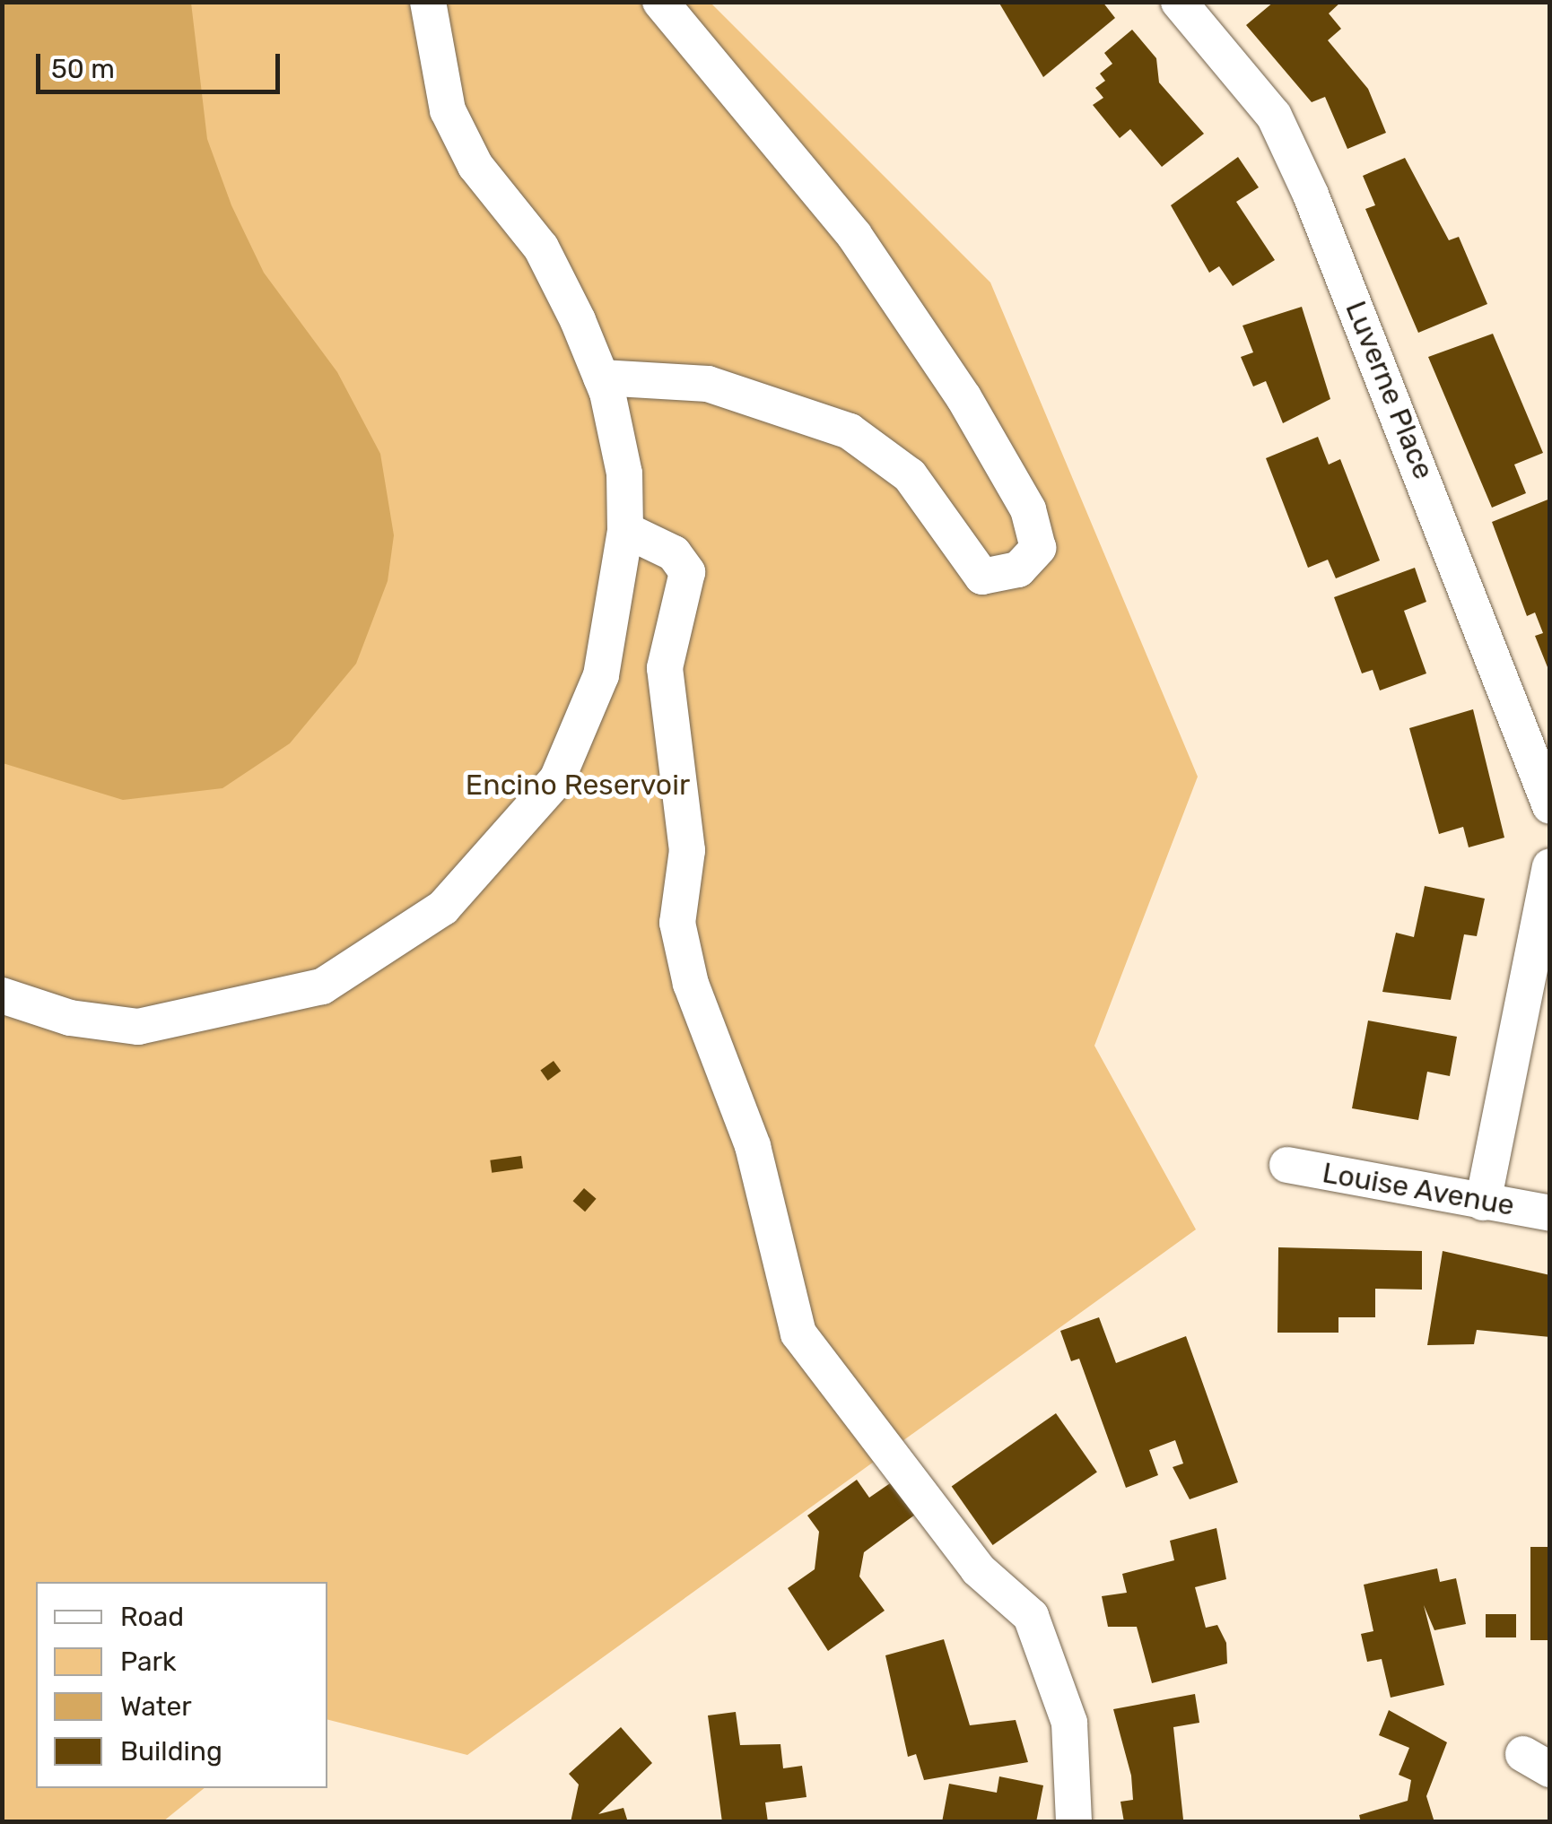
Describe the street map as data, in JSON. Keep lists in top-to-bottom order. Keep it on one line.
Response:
{"streets":{"street":["Luverne Place","Louise Avenue"]},"parks":["Encino Reservoir"],"legend":["Road","Park","Water","Building"],"scale_bar":"50 m"}
